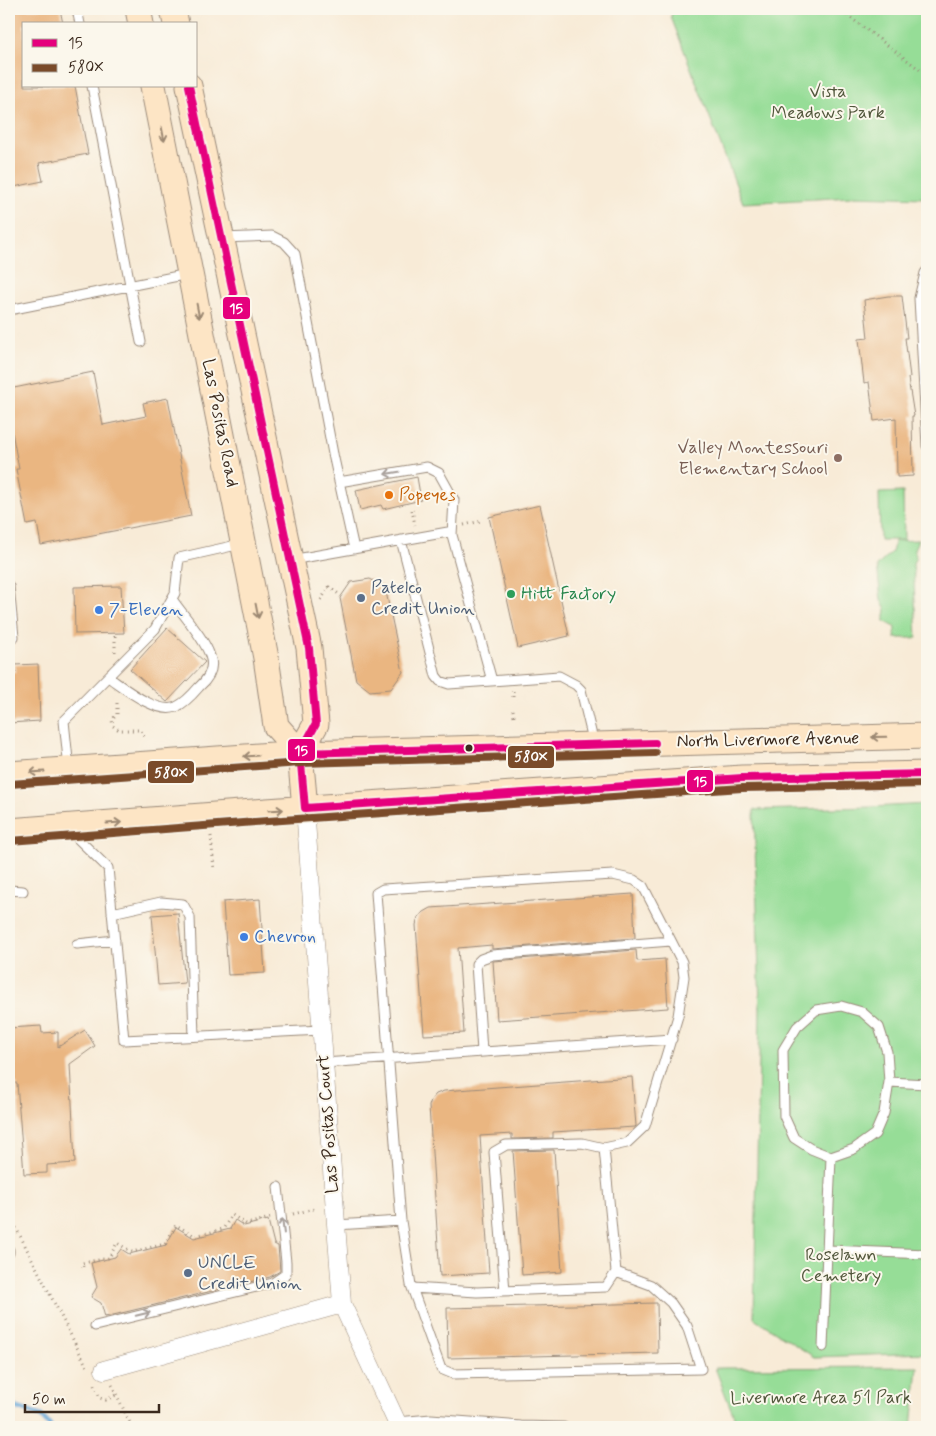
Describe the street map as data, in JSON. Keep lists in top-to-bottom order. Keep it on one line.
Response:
{"streets":{"main road":["Las Positas Road","North Livermore Avenue"],"street":["Las Positas Court"]},"crossings":[["Las Positas Road","North Livermore Avenue"]],"parks":["Vista Meadows Park","Roselawn Cemetery","Livermore Area 51 Park"],"places":["Valley Montessouri Elementary School","Popeyes","Hitt Factory","Patelco Credit Union","7-Eleven","Chevron","UNCLE Credit Union"],"lines":["transit line 15","transit line 580X"],"legend":["15","580X"],"scale_bar":"50 m"}
